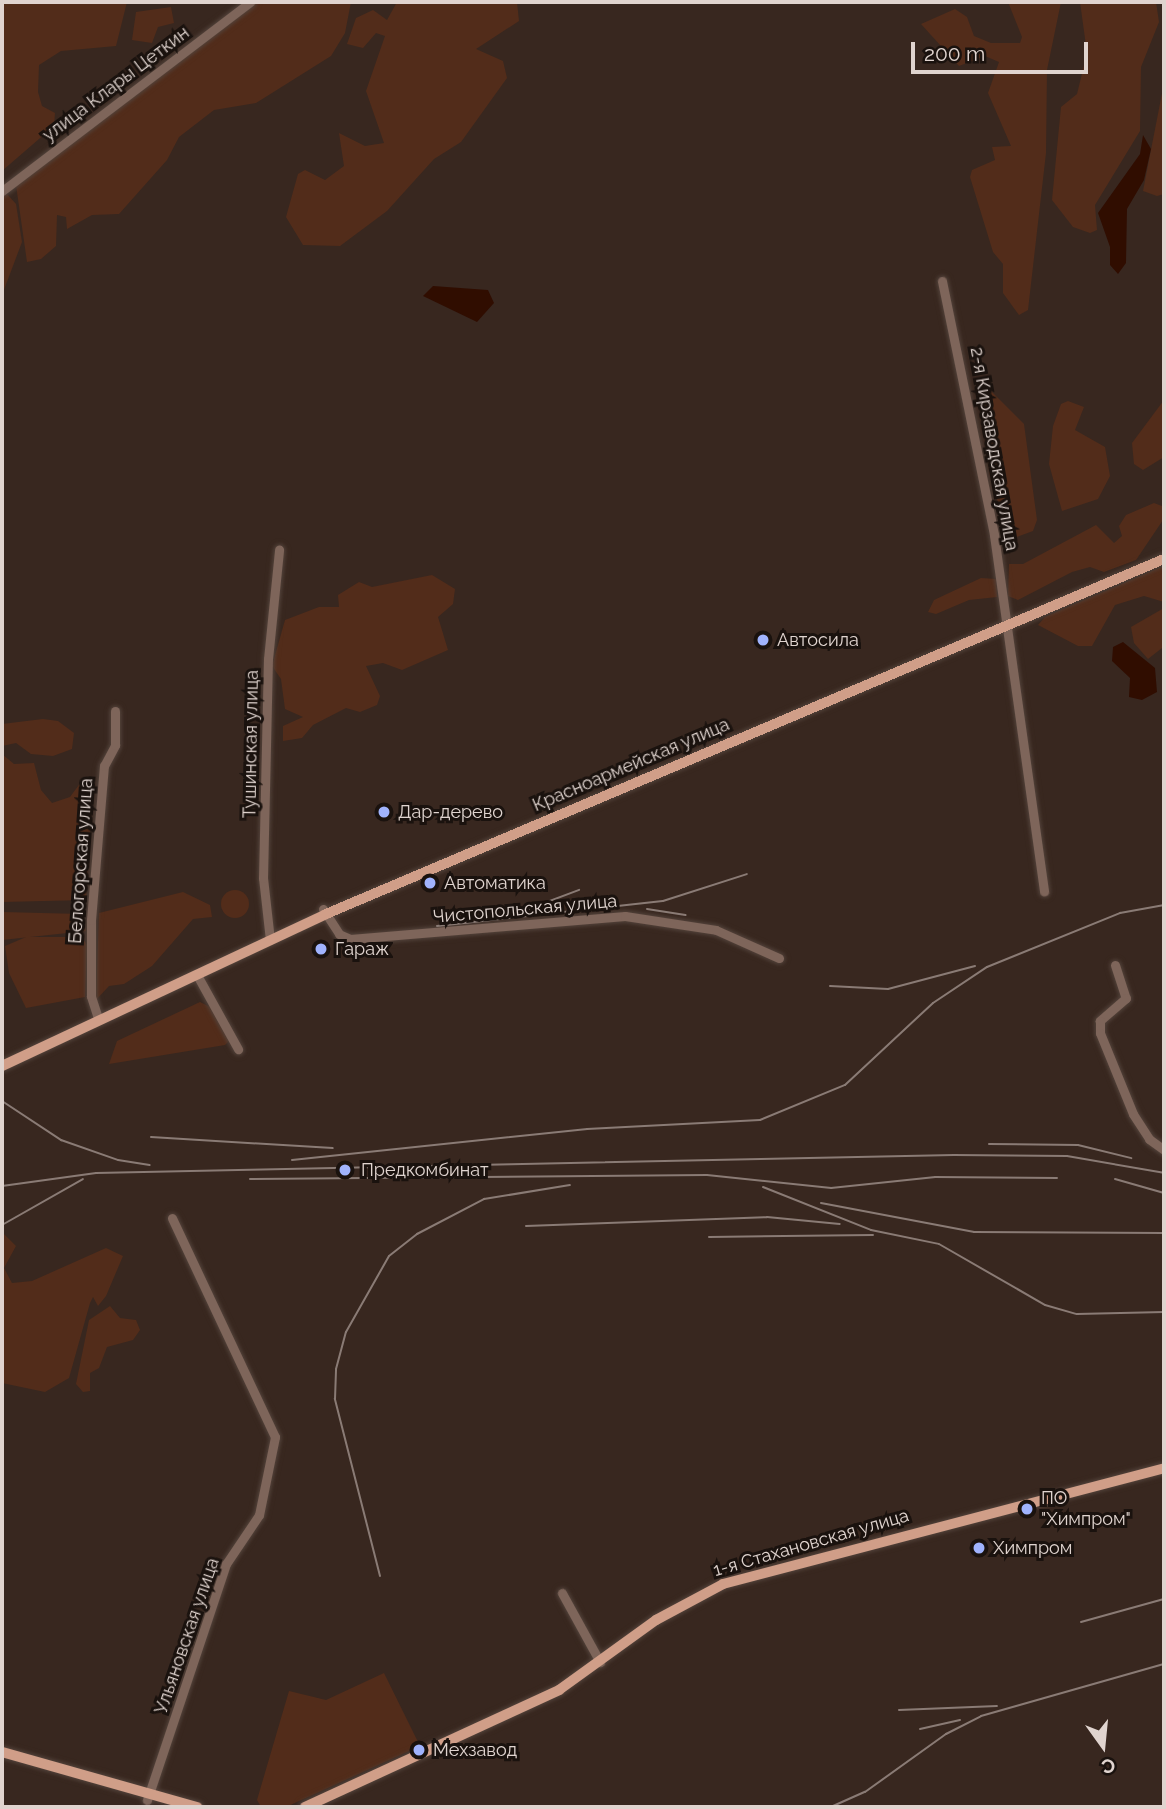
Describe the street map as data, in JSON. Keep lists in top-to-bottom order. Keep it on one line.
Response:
{"streets":{"main road":["Красноармейская улица","1-я Стахановская улица"],"street":["улица Клары Цеткин","2-я Кирзаводская улица","Тушинская улица","Белогорская улица","Чистопольская улица","Ульяновская улица"]},"crossings":[["2-я Кирзаводская улица","Красноармейская улица"],["Тушинская улица","Красноармейская улица"],["Красноармейская улица","Белогорская улица"],["Красноармейская улица","Чистопольская улица"]],"places":["Автосила","Дар-дерево","Автоматика","Гараж","Предкомбинат","ПО \"Химпром\"","Химпром","Мехзавод"],"scale_bar":"200 m","north":"bottom"}
